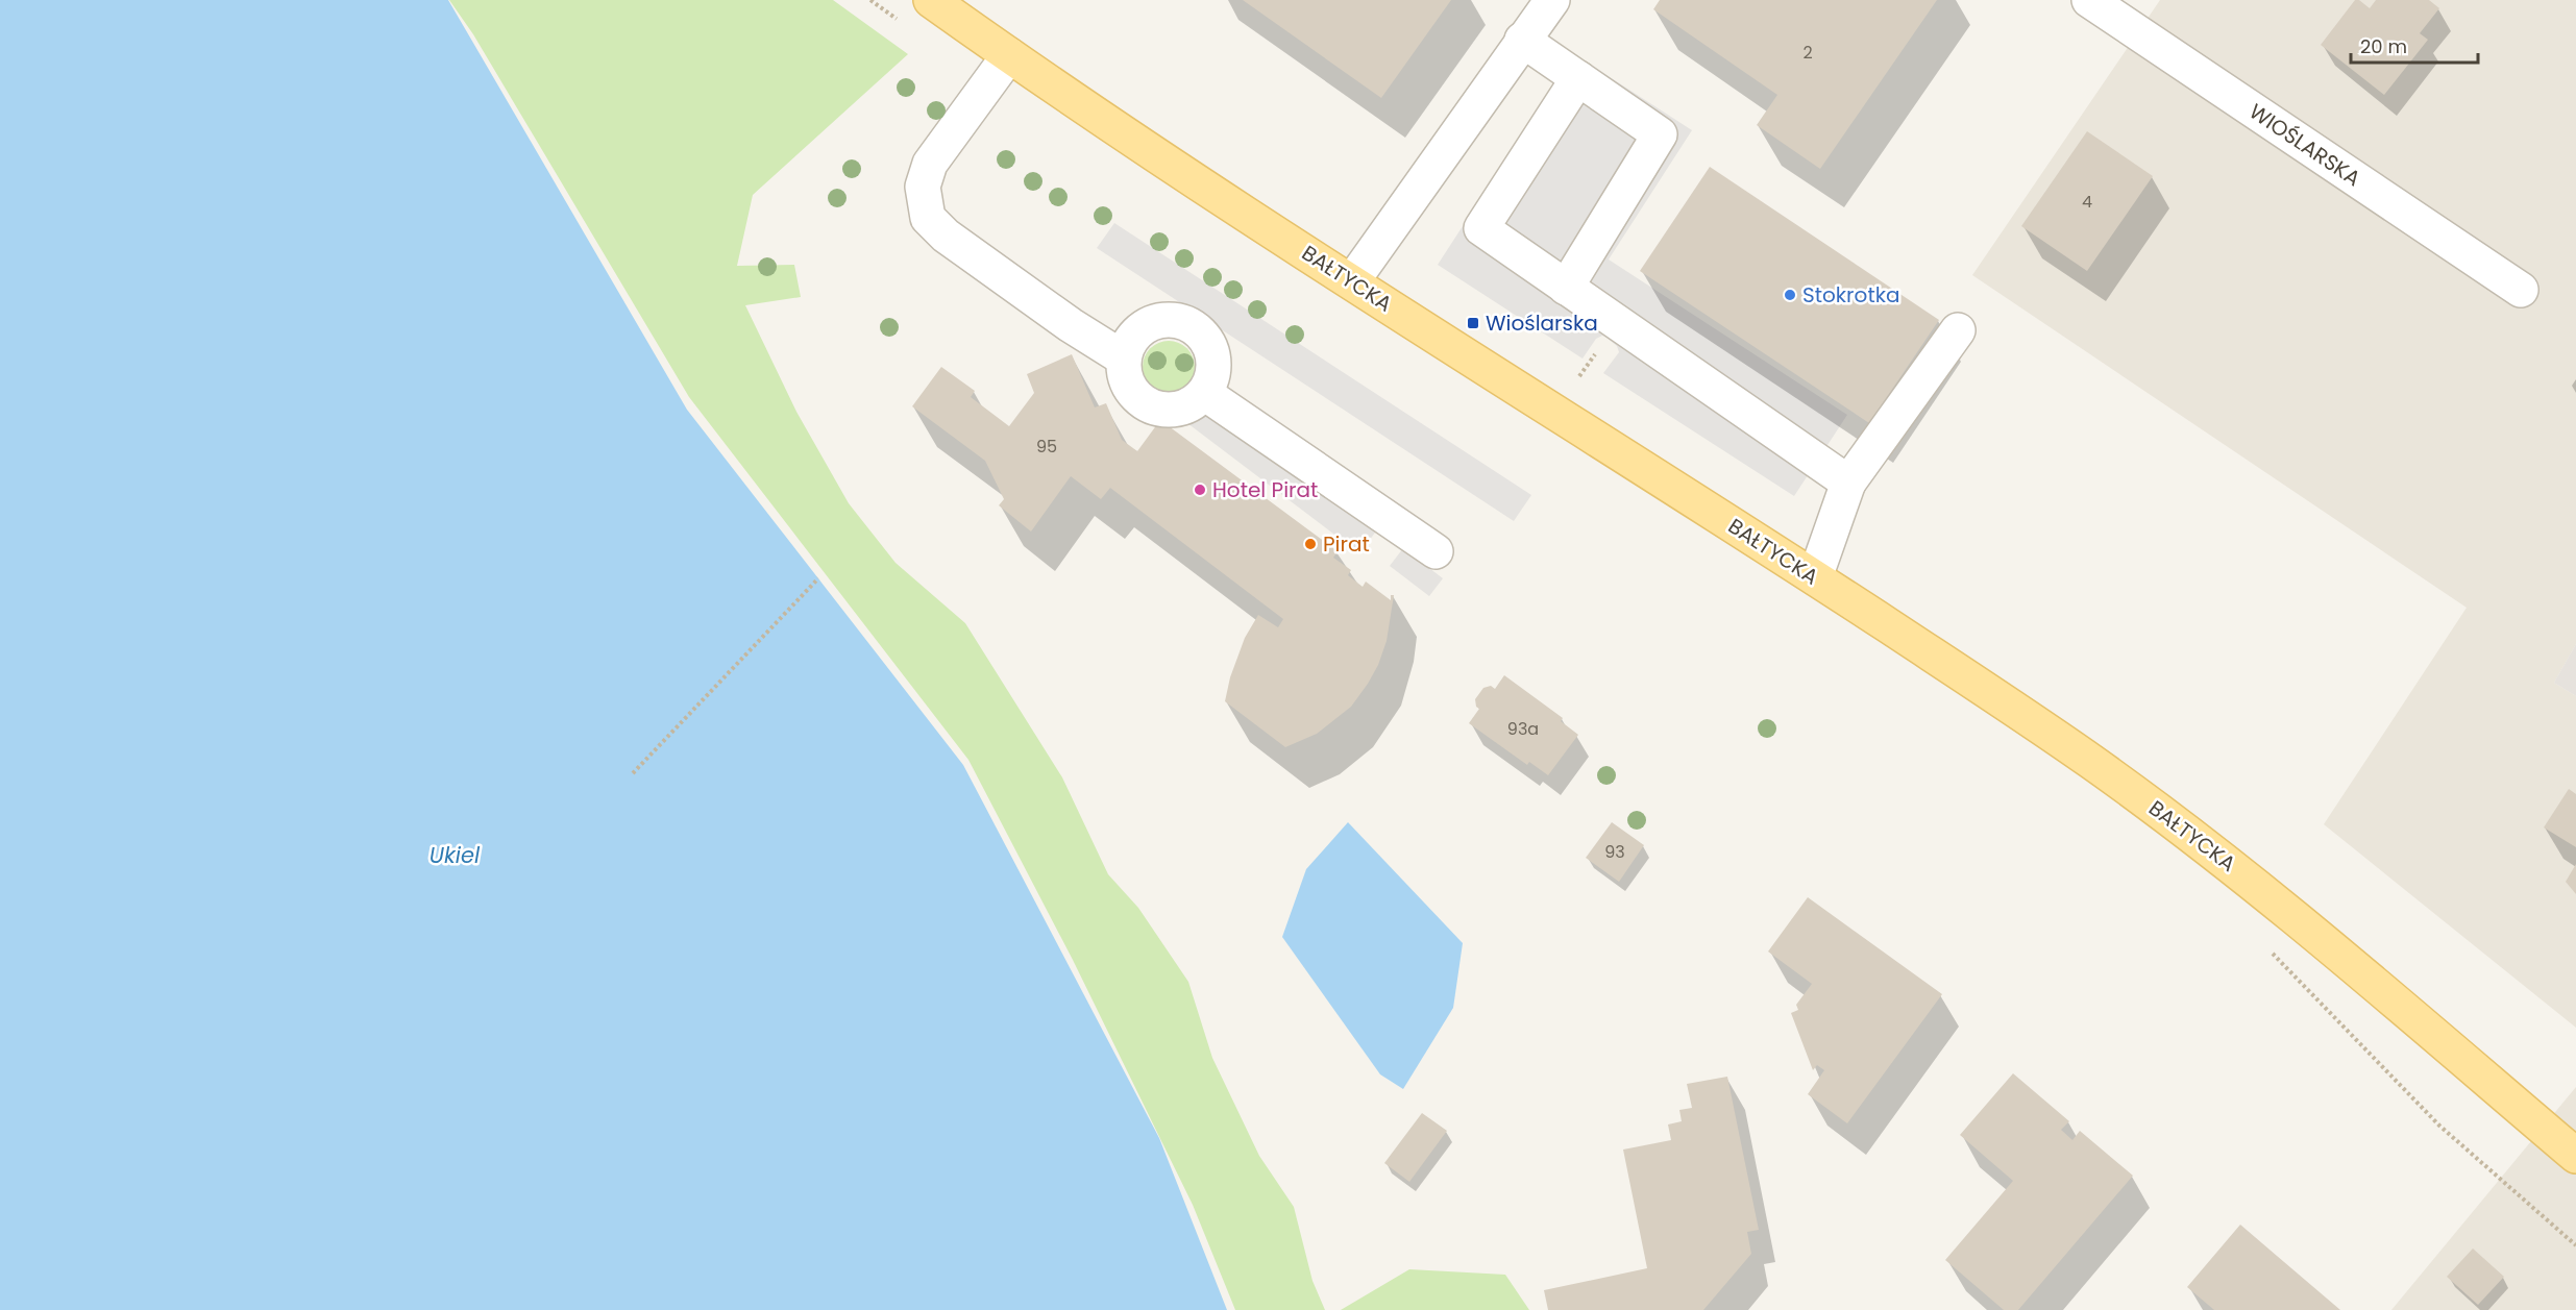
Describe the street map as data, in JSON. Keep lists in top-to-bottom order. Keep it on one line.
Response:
{"streets":{"main road":["BAŁTYCKA"],"street":["WIOŚLARSKA"]},"water":["Ukiel"],"places":{"other":["Stokrotka","Hotel Pirat","Pirat"],"transit":["Wioślarska"]},"house_numbers":["2","4","95","93a","93"],"scale_bar":"20 m"}
